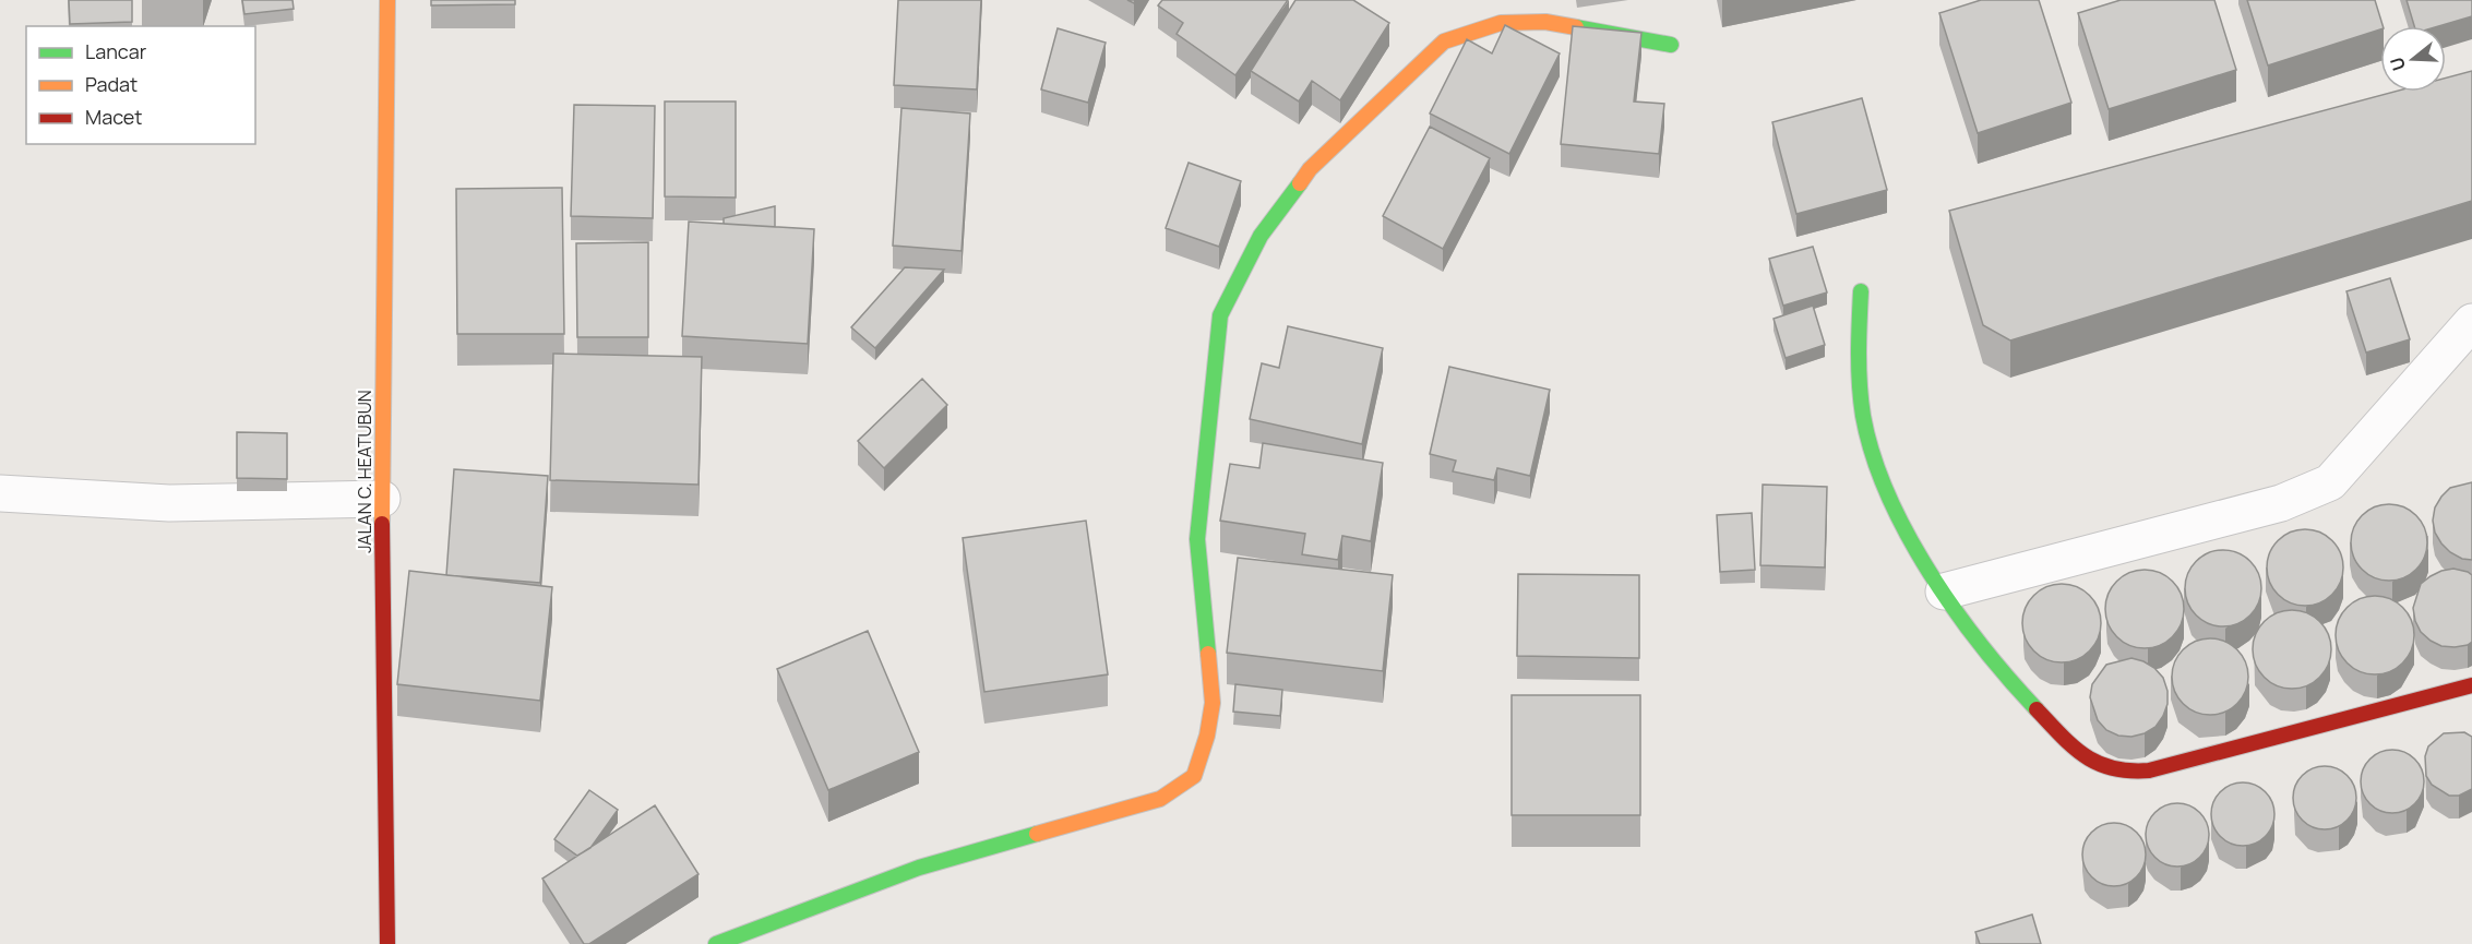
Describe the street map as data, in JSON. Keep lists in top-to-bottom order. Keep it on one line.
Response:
{"streets":{"street":["JALAN C. HEATUBUN"]},"legend":["Lancar","Padat","Macet"],"north":"left"}
